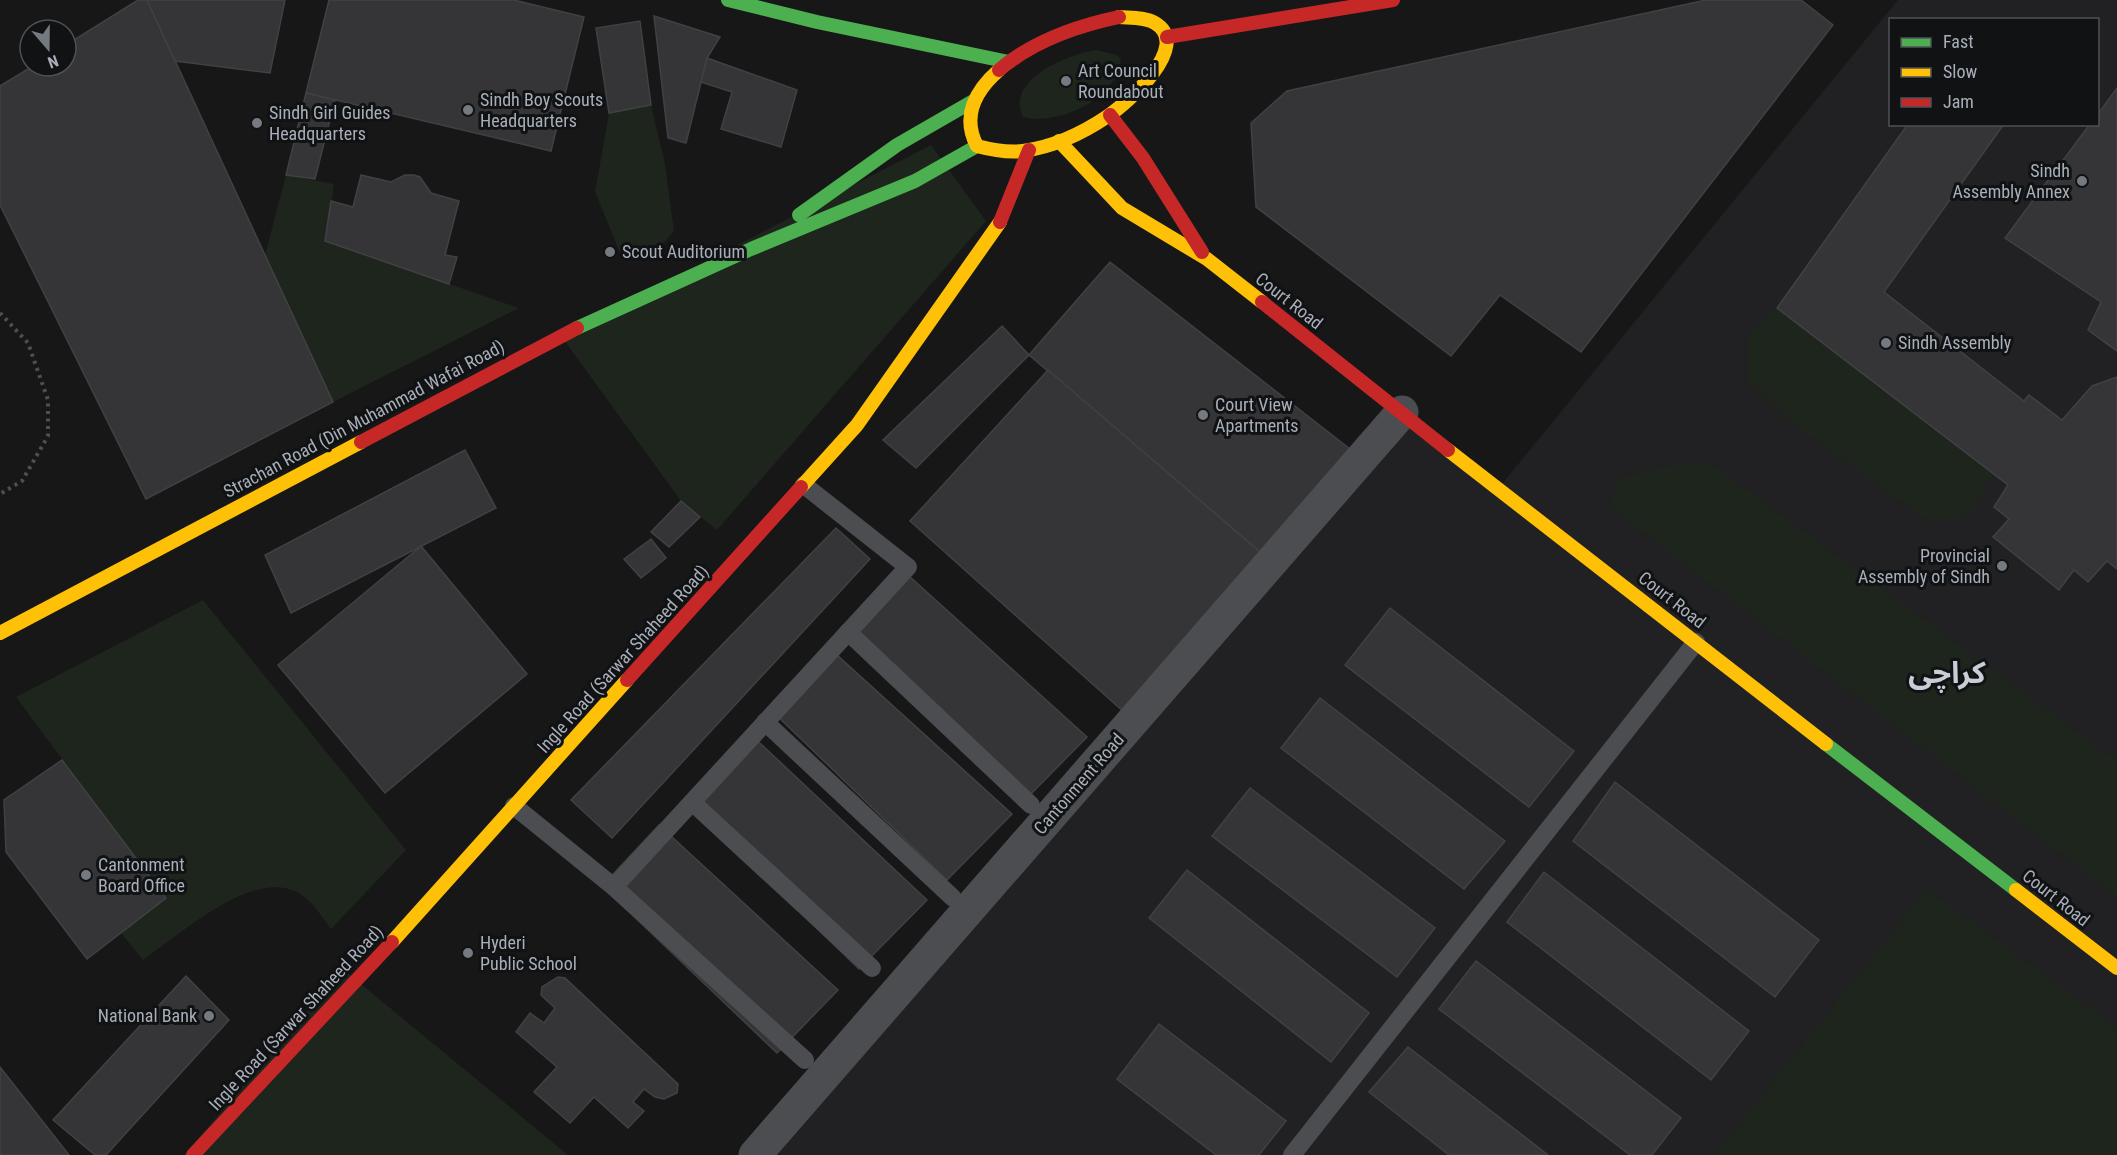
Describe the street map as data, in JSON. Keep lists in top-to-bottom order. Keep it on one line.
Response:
{"streets":{"main road":["Court Road","Strachan Road (Din Muhammad Wafai Road)","Ingle Road (Sarwar Shaheed Road)"],"street":["Cantonment Road"]},"crossings":[["Court Road","Cantonment Road"]],"districts":["کراچی"],"places":["Art Council Roundabout","Sindh Boy Scouts Headquarters","Sindh Girl Guides Headquarters","Sindh Assembly Annex","Scout Auditorium","Sindh Assembly","Court View Apartments","Provincial Assembly of Sindh","Cantonment Board Office","Hyderi Public School","National Bank"],"legend":["Fast","Slow","Jam"],"north":"bottom"}
